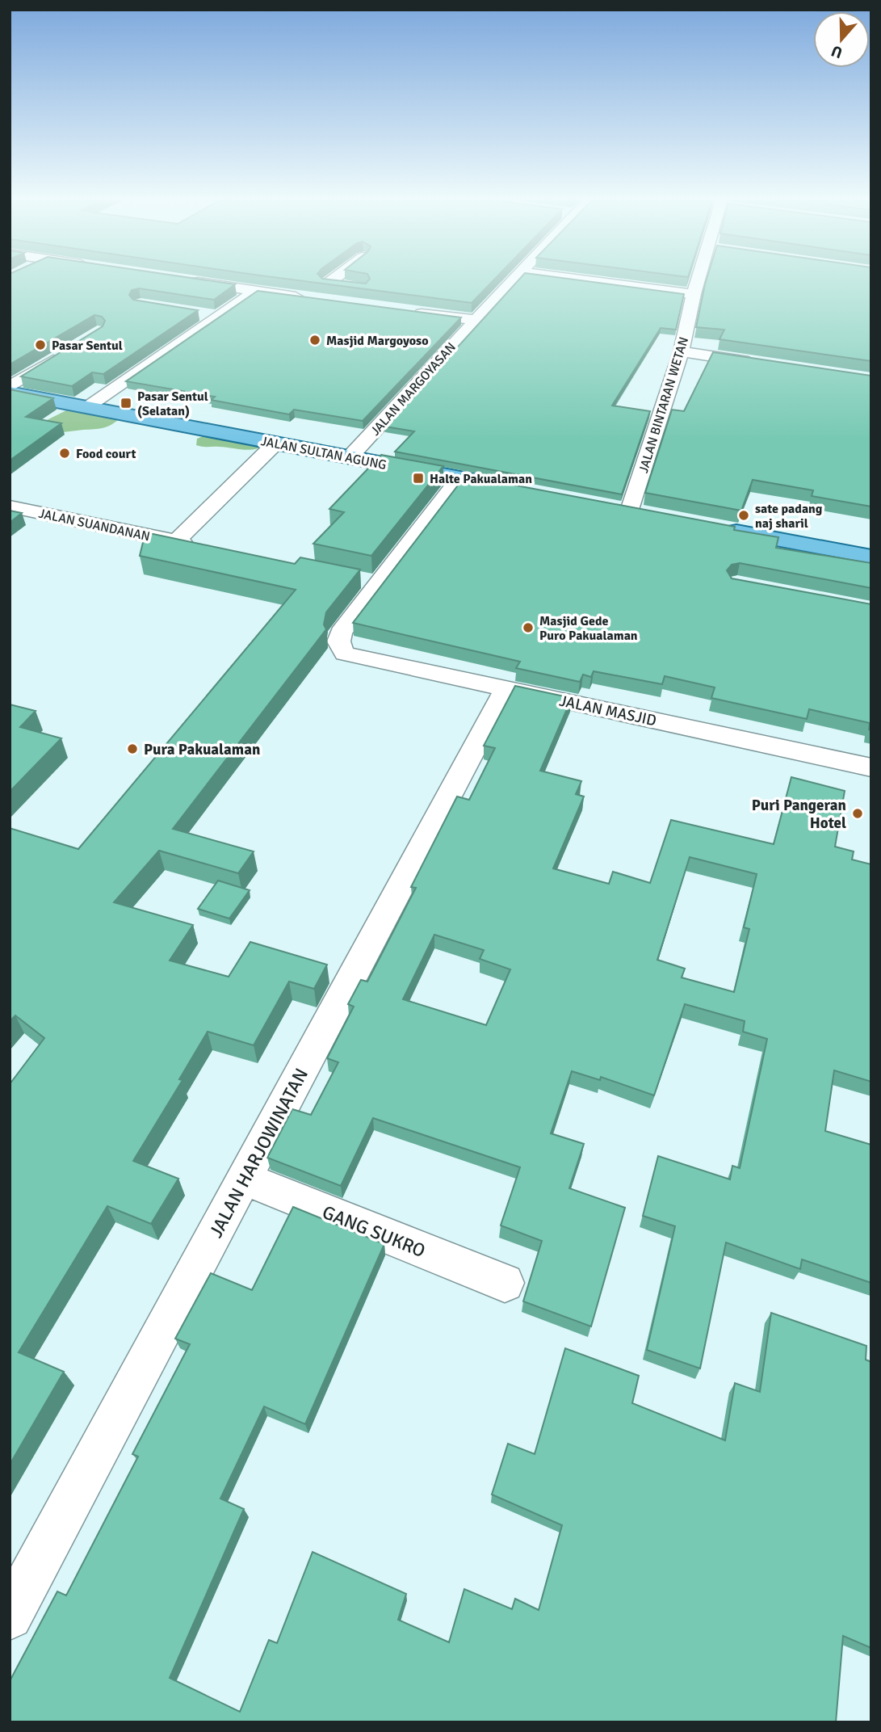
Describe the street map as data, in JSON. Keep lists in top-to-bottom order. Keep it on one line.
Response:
{"streets":{"main road":["JALAN SULTAN AGUNG"],"street":["JALAN MARGOYASAN","JALAN BINTARAN WETAN","JALAN SUANDANAN","JALAN MASJID","JALAN HARJOWINATAN","GANG SUKRO"]},"crossings":[["JALAN MARGOYASAN","JALAN SULTAN AGUNG"],["JALAN SULTAN AGUNG","JALAN MASJID"],["JALAN MASJID","JALAN HARJOWINATAN"],["JALAN HARJOWINATAN","GANG SUKRO"]],"places":{"other":["Masjid Margoyoso","Pasar Sentul","Food court","sate padang naj sharil","Masjid Gede Puro Pakualaman","Pura Pakualaman","Puri Pangeran Hotel"],"transit":["Pasar Sentul (Selatan)","Halte Pakualaman"]},"north":"bottom"}
